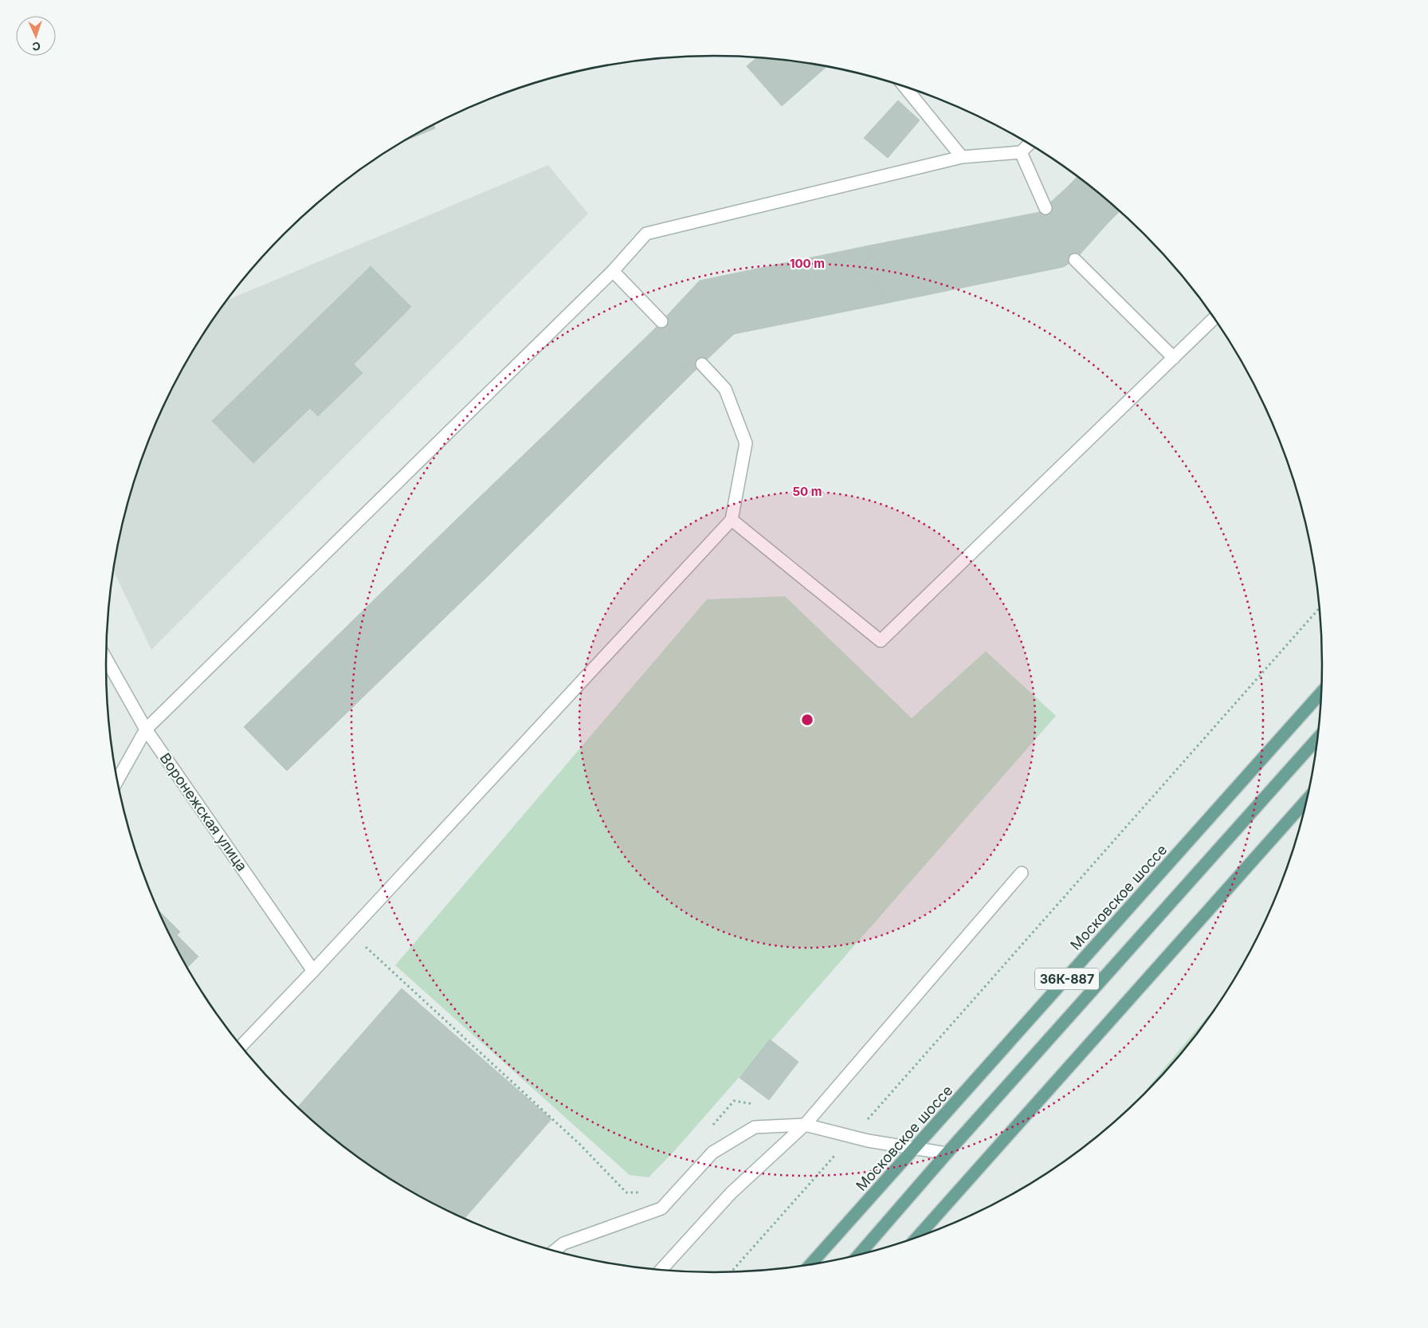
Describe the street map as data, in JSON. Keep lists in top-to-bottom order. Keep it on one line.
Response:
{"streets":{"main road":["Московское шоссе","36К-887"],"street":["Воронежская улица"]},"north":"bottom","rings":["100 m","50 m"]}
